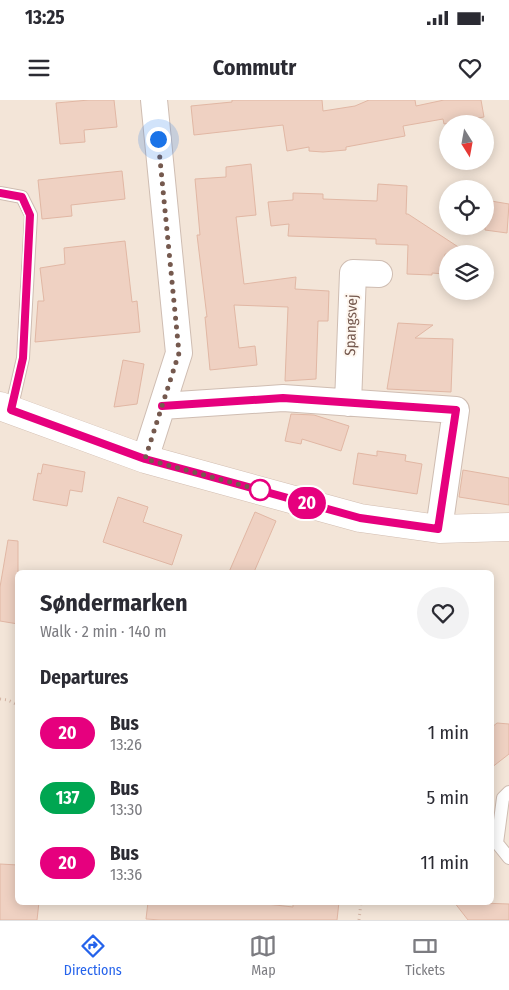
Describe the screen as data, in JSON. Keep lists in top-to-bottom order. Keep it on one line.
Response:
{"streets":{"street":["Spangsvej"]},"lines":["bus line 20"],"north":"bottom","page":{"status":"13:25","header":"Commutr","on_map":"20","heading":[["Søndermarken","Walk · 2 min · 140 m"],"Departures"],"list":[{"mark":"20","name":"Bus","note":"13:26","value":"1 min"},{"mark":"137","name":"Bus","note":"13:30","value":"5 min"},{"mark":"20","name":"Bus","note":"13:36","value":"11 min"}],"tabs":["Directions","Map","Tickets"]}}
